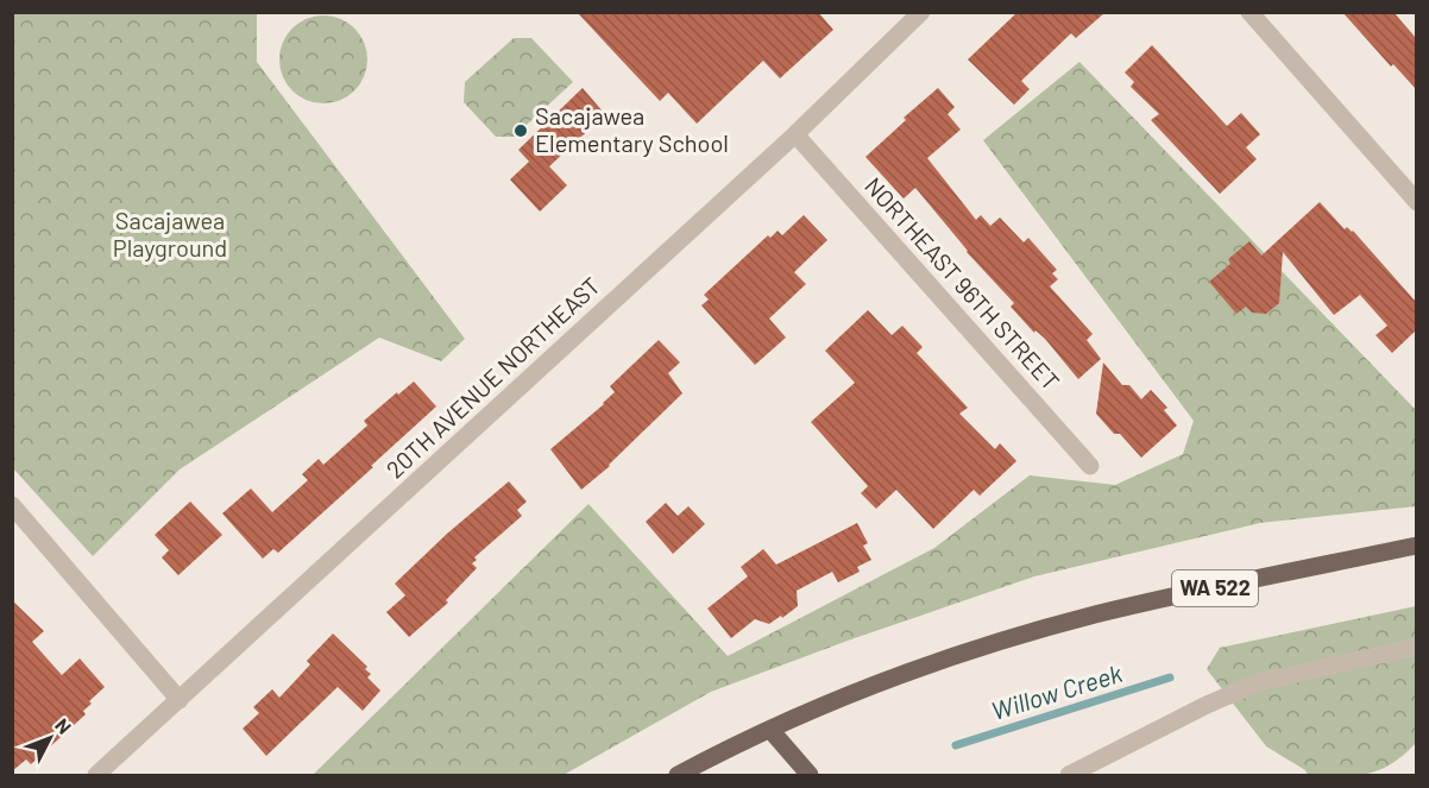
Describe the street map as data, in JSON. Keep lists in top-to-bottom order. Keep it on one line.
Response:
{"streets":{"main road":["WA 522"],"street":["NORTHEAST 96TH STREET","20TH AVENUE NORTHEAST"]},"crossings":[["NORTHEAST 96TH STREET","20TH AVENUE NORTHEAST"]],"water":["Willow Creek"],"parks":["Sacajawea Playground"],"places":["Sacajawea Elementary School"],"north":"top right"}
